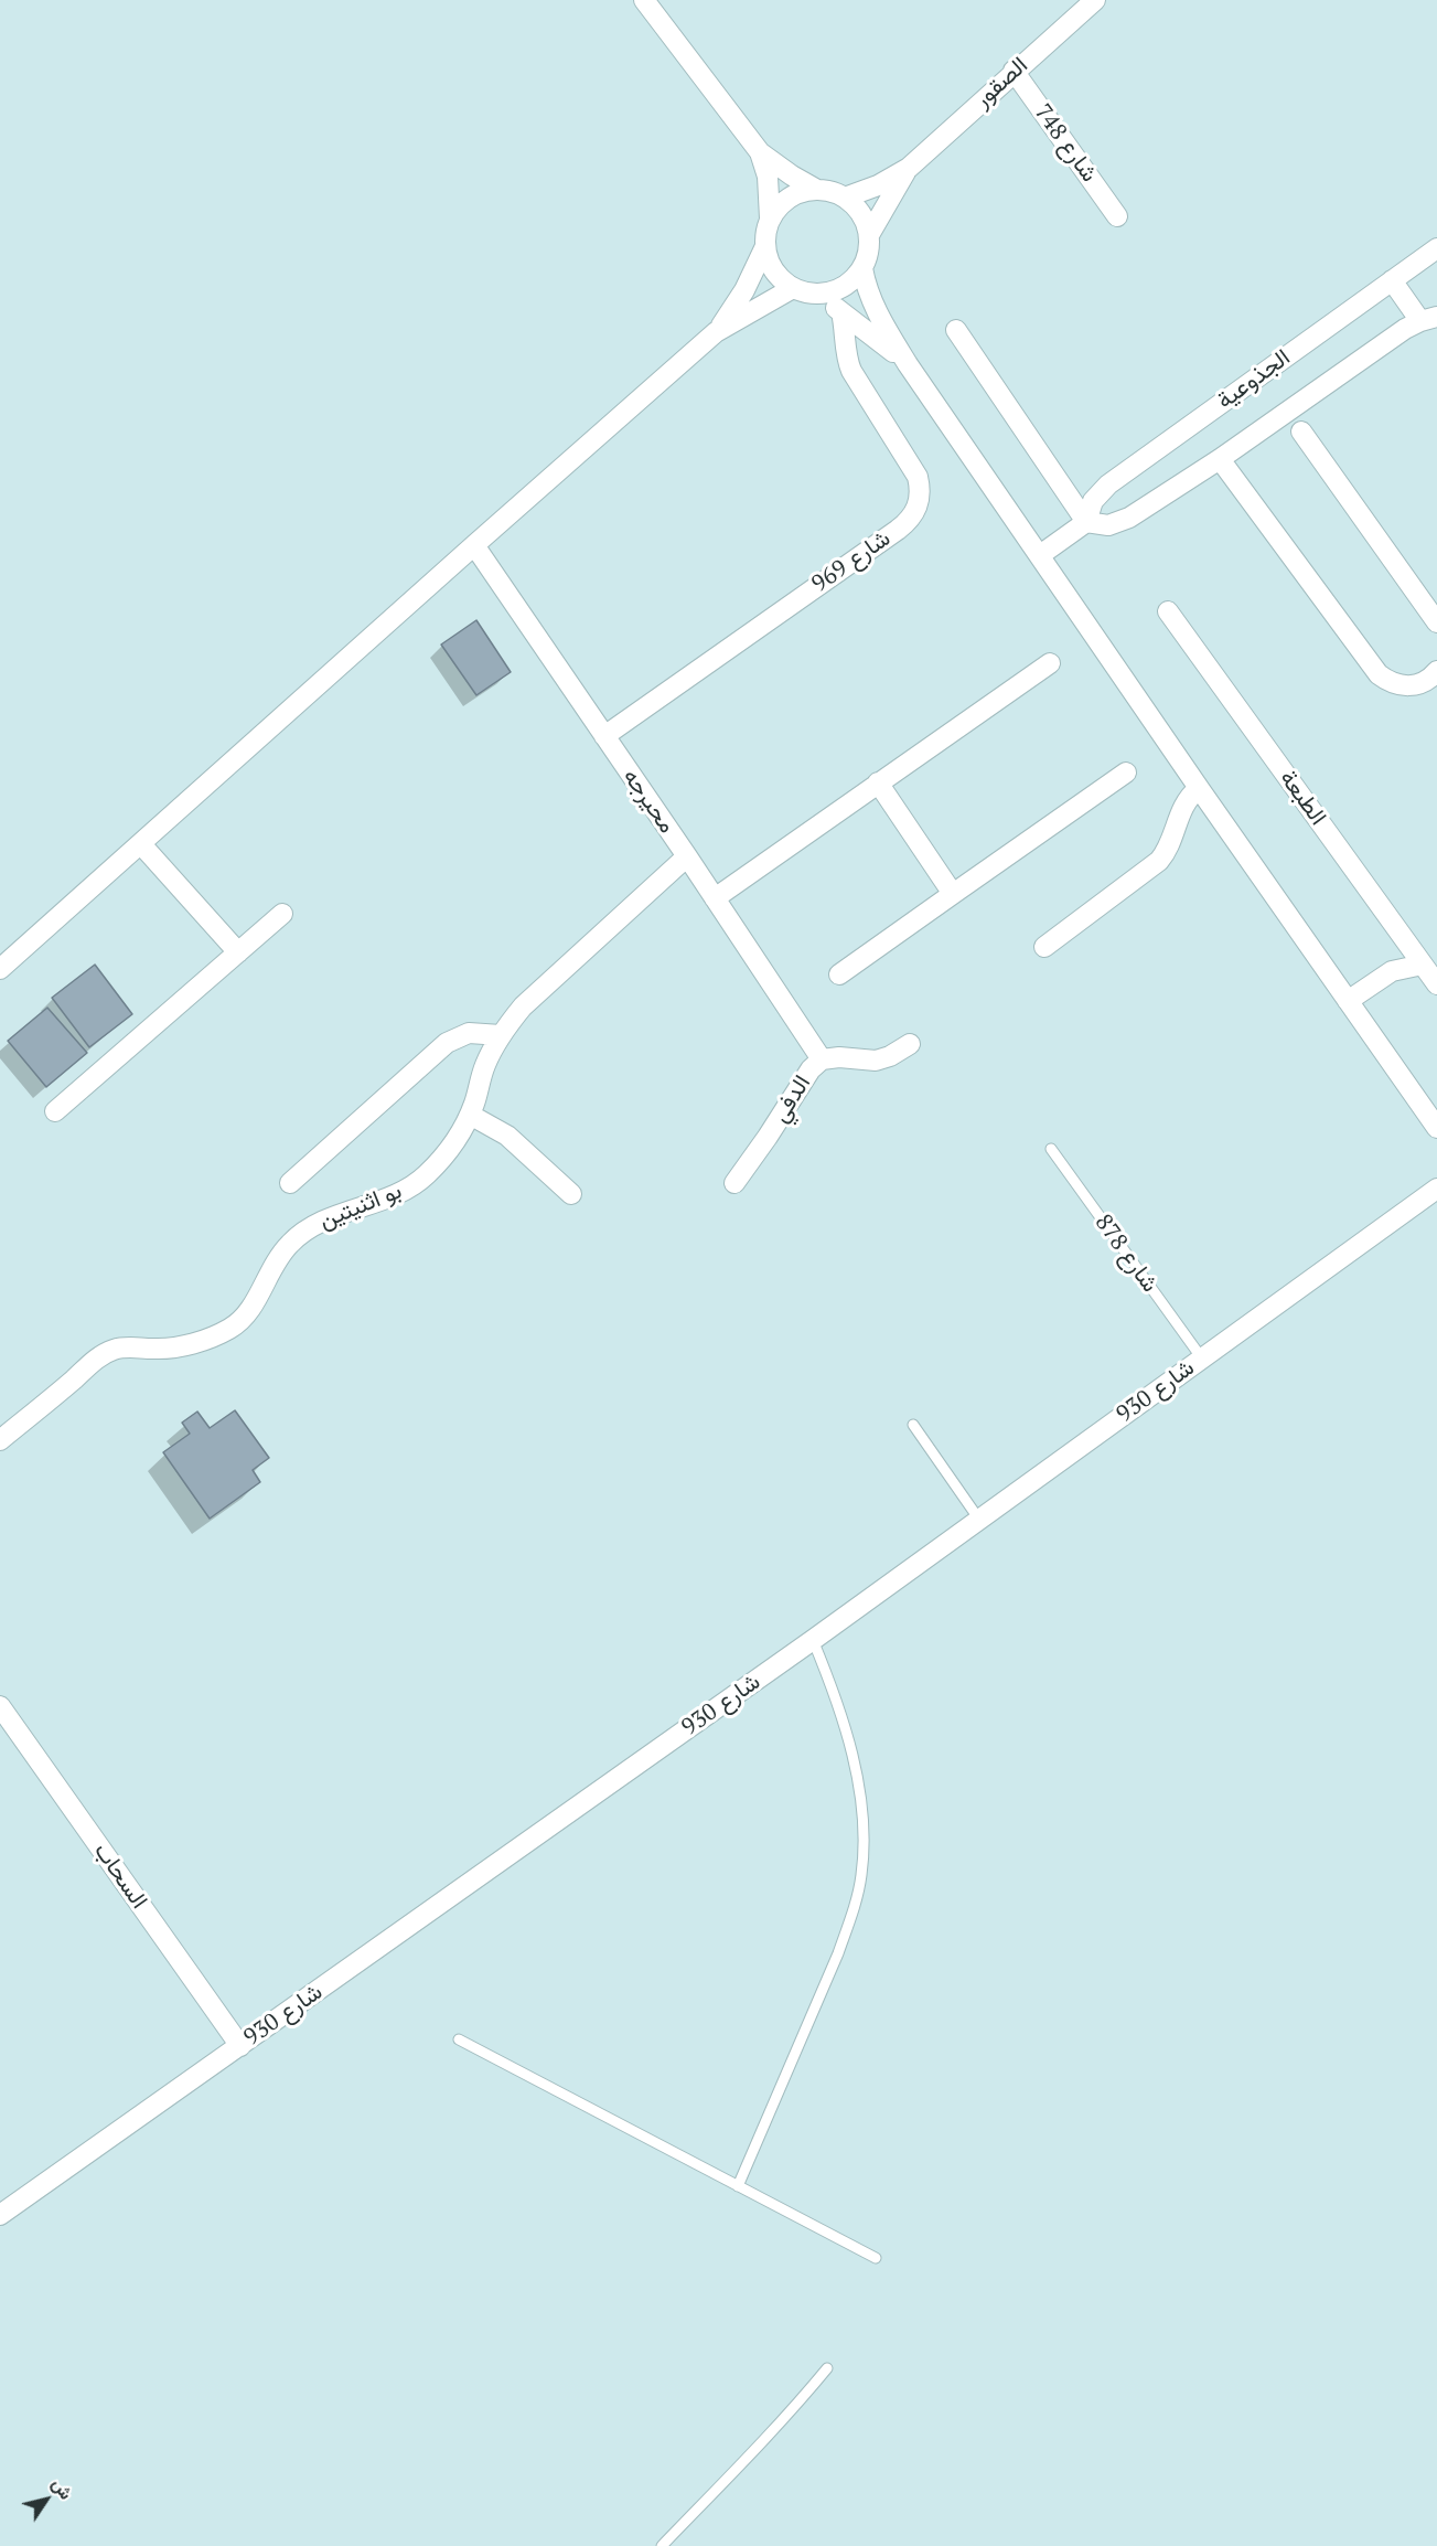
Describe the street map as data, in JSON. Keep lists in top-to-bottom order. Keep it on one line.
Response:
{"streets":{"street":["الصقور","شارع 748","الجذوعية","شارع 969","الطبعة","محيرجه","الدفي","بو اثنيتين","شارع 930","السحاب"],"lane":["شارع 878"]},"crossings":[["الصقور","شارع 748"],["شارع 969","محيرجه"],["محيرجه","الدفي"],["محيرجه","بو اثنيتين"],["شارع 878","شارع 930"],["شارع 930","السحاب"]],"north":"top right"}
